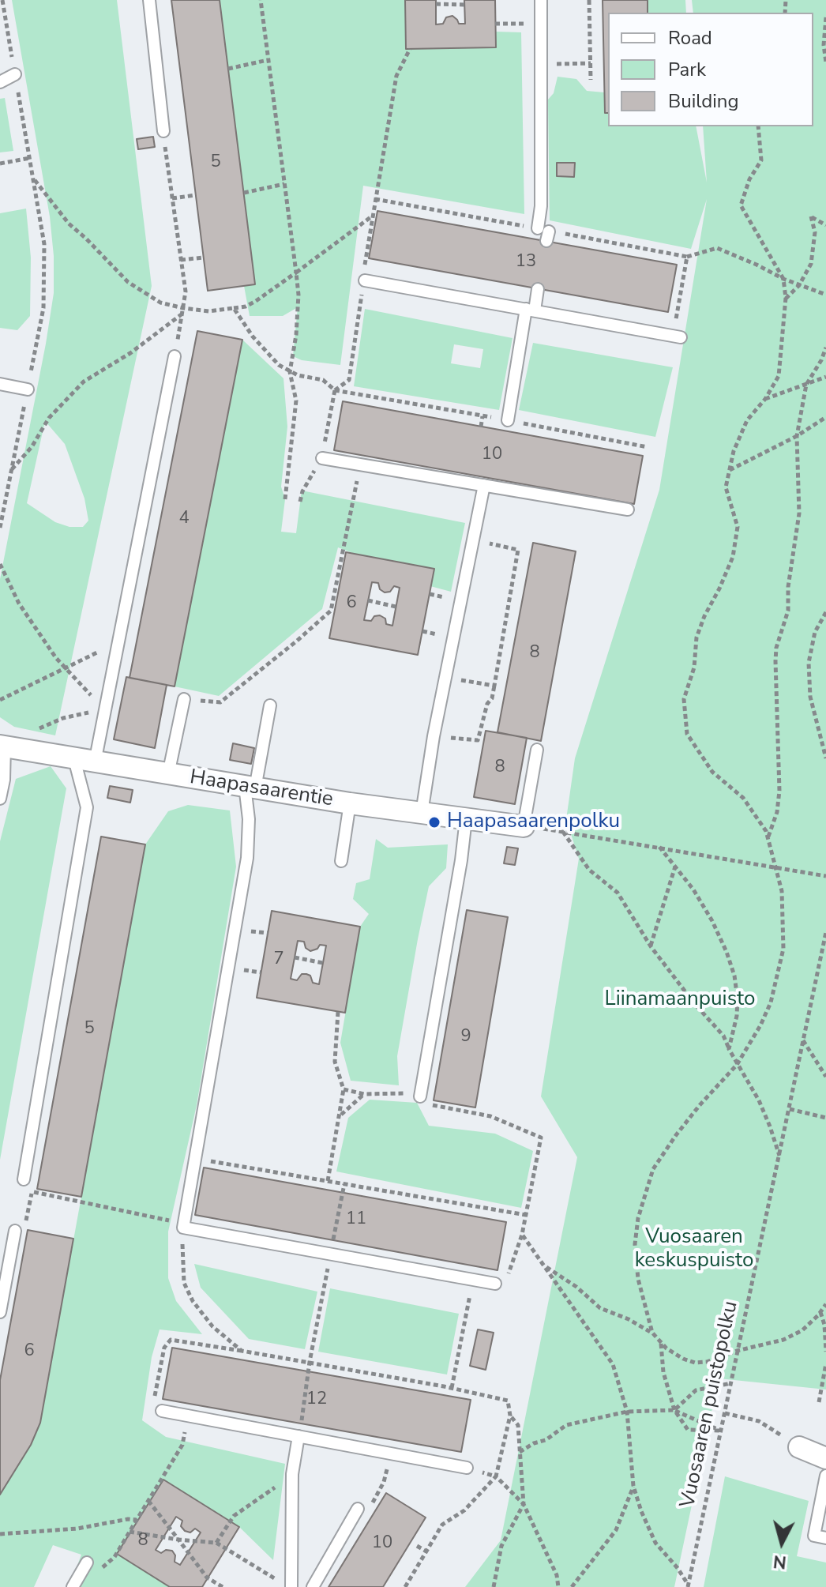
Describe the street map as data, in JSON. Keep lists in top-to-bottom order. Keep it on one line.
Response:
{"streets":{"street":["Haapasaarentie"],"path":["Vuosaaren puistopolku"]},"parks":["Liinamaanpuisto","Vuosaaren keskuspuisto"],"places":["Haapasaarenpolku"],"house_numbers":["5","13","10","4","6","8","8","7","5","9","11","6","12","8","10"],"legend":["Road","Park","Building"],"north":"bottom"}
